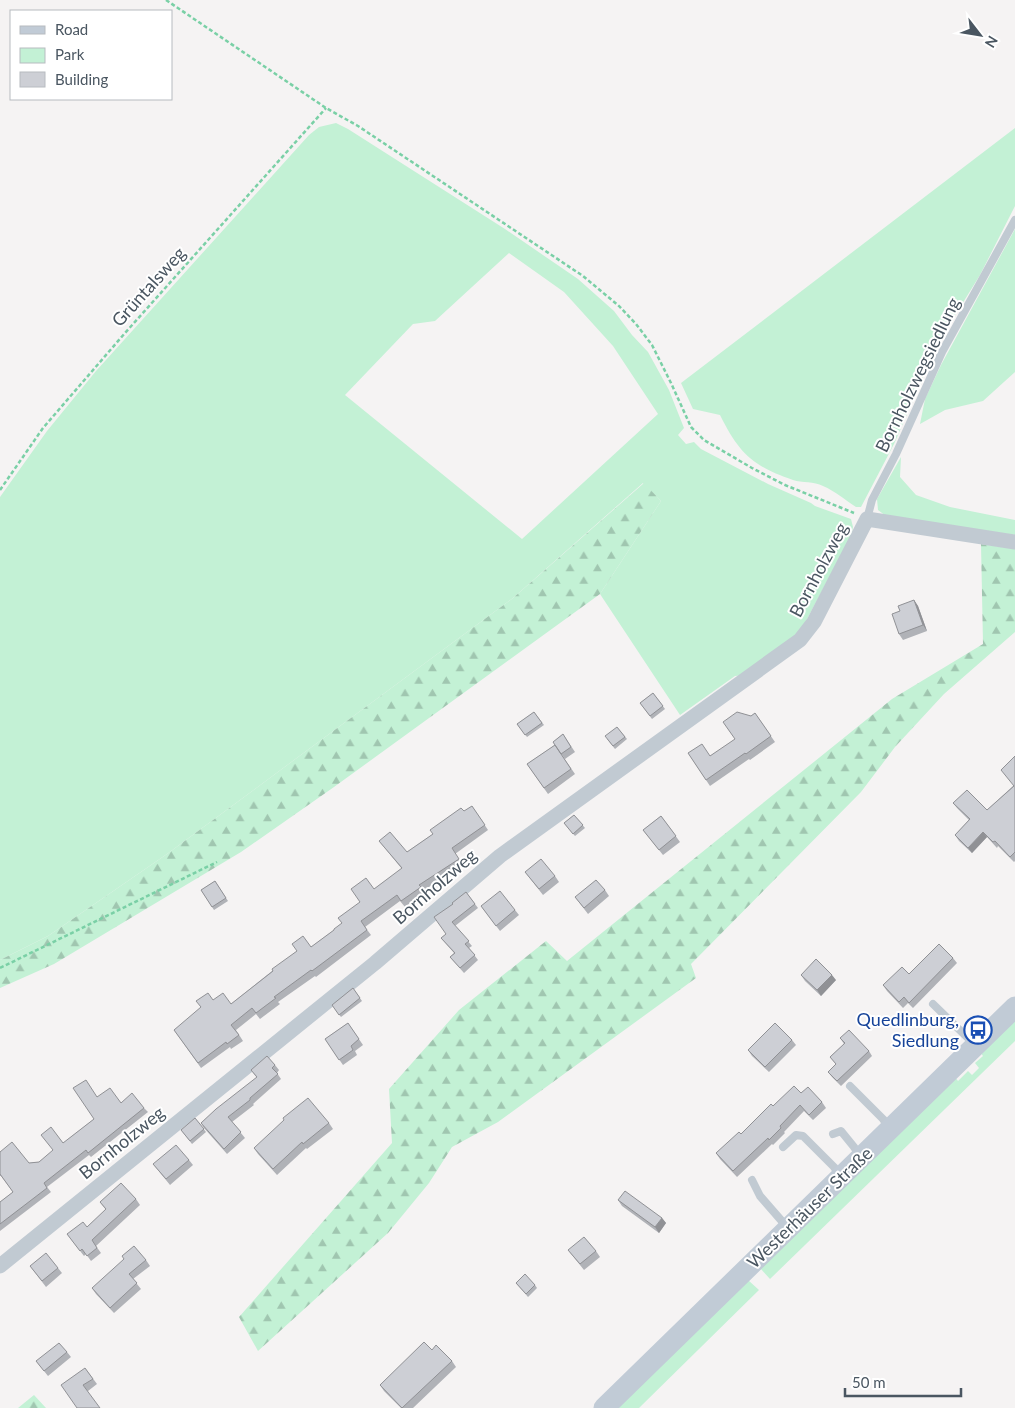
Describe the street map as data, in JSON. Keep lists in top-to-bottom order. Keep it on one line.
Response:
{"streets":{"main road":["Westerhäuser Straße"],"street":["Bornholzweg"],"lane":["Bornholzwegsiedlung"],"path":["Grüntalsweg"]},"crossings":[["Bornholzwegsiedlung","Bornholzweg"]],"places":{"bus stop":["Quedlinburg, Siedlung"]},"legend":["Road","Park","Building"],"scale_bar":"50 m","north":"bottom right"}
